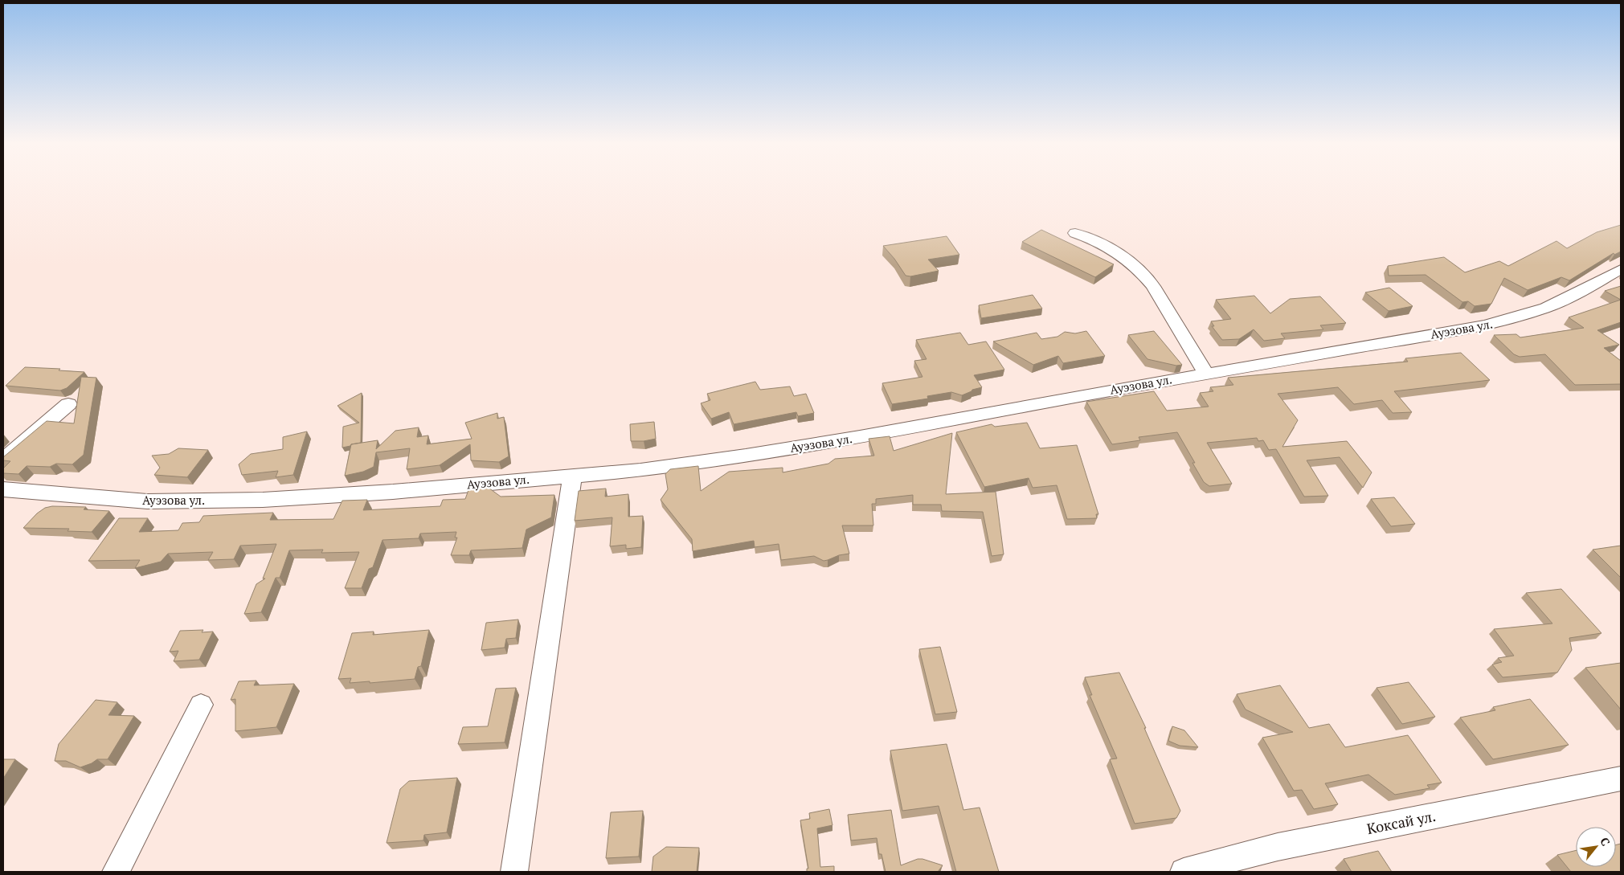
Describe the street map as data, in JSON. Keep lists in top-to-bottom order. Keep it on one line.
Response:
{"streets":{"street":["Ауэзова ул.","Коксай ул."]},"north":"top right"}
